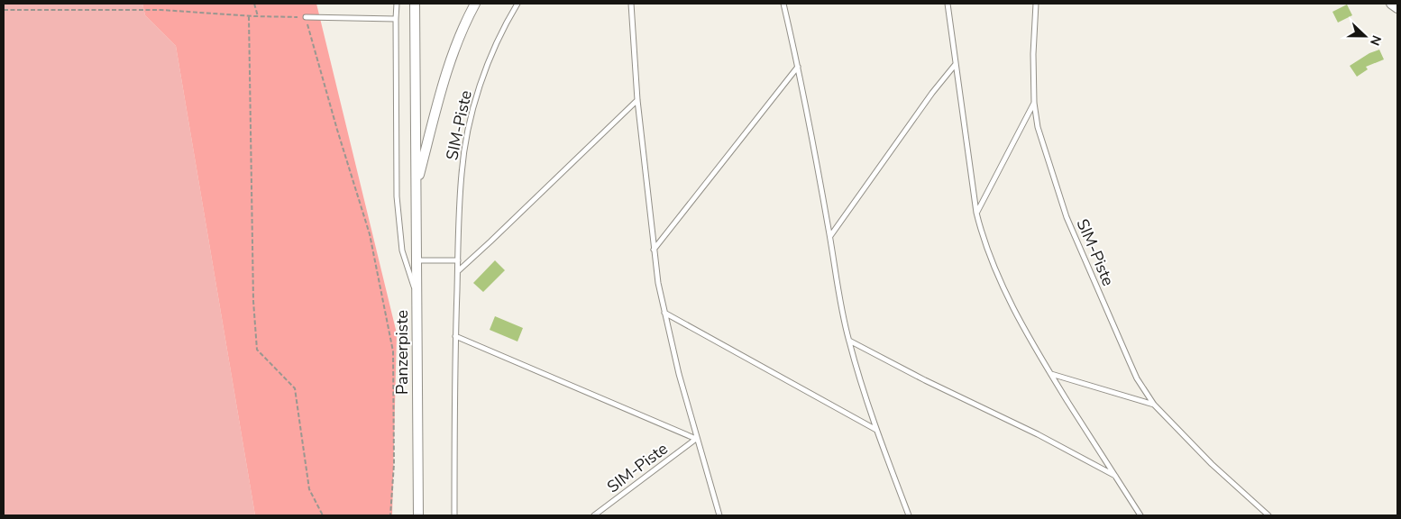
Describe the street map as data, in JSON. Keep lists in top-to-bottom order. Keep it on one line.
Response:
{"streets":{"street":["Panzerpiste"],"lane":["SIM-Piste"]},"north":"right"}
